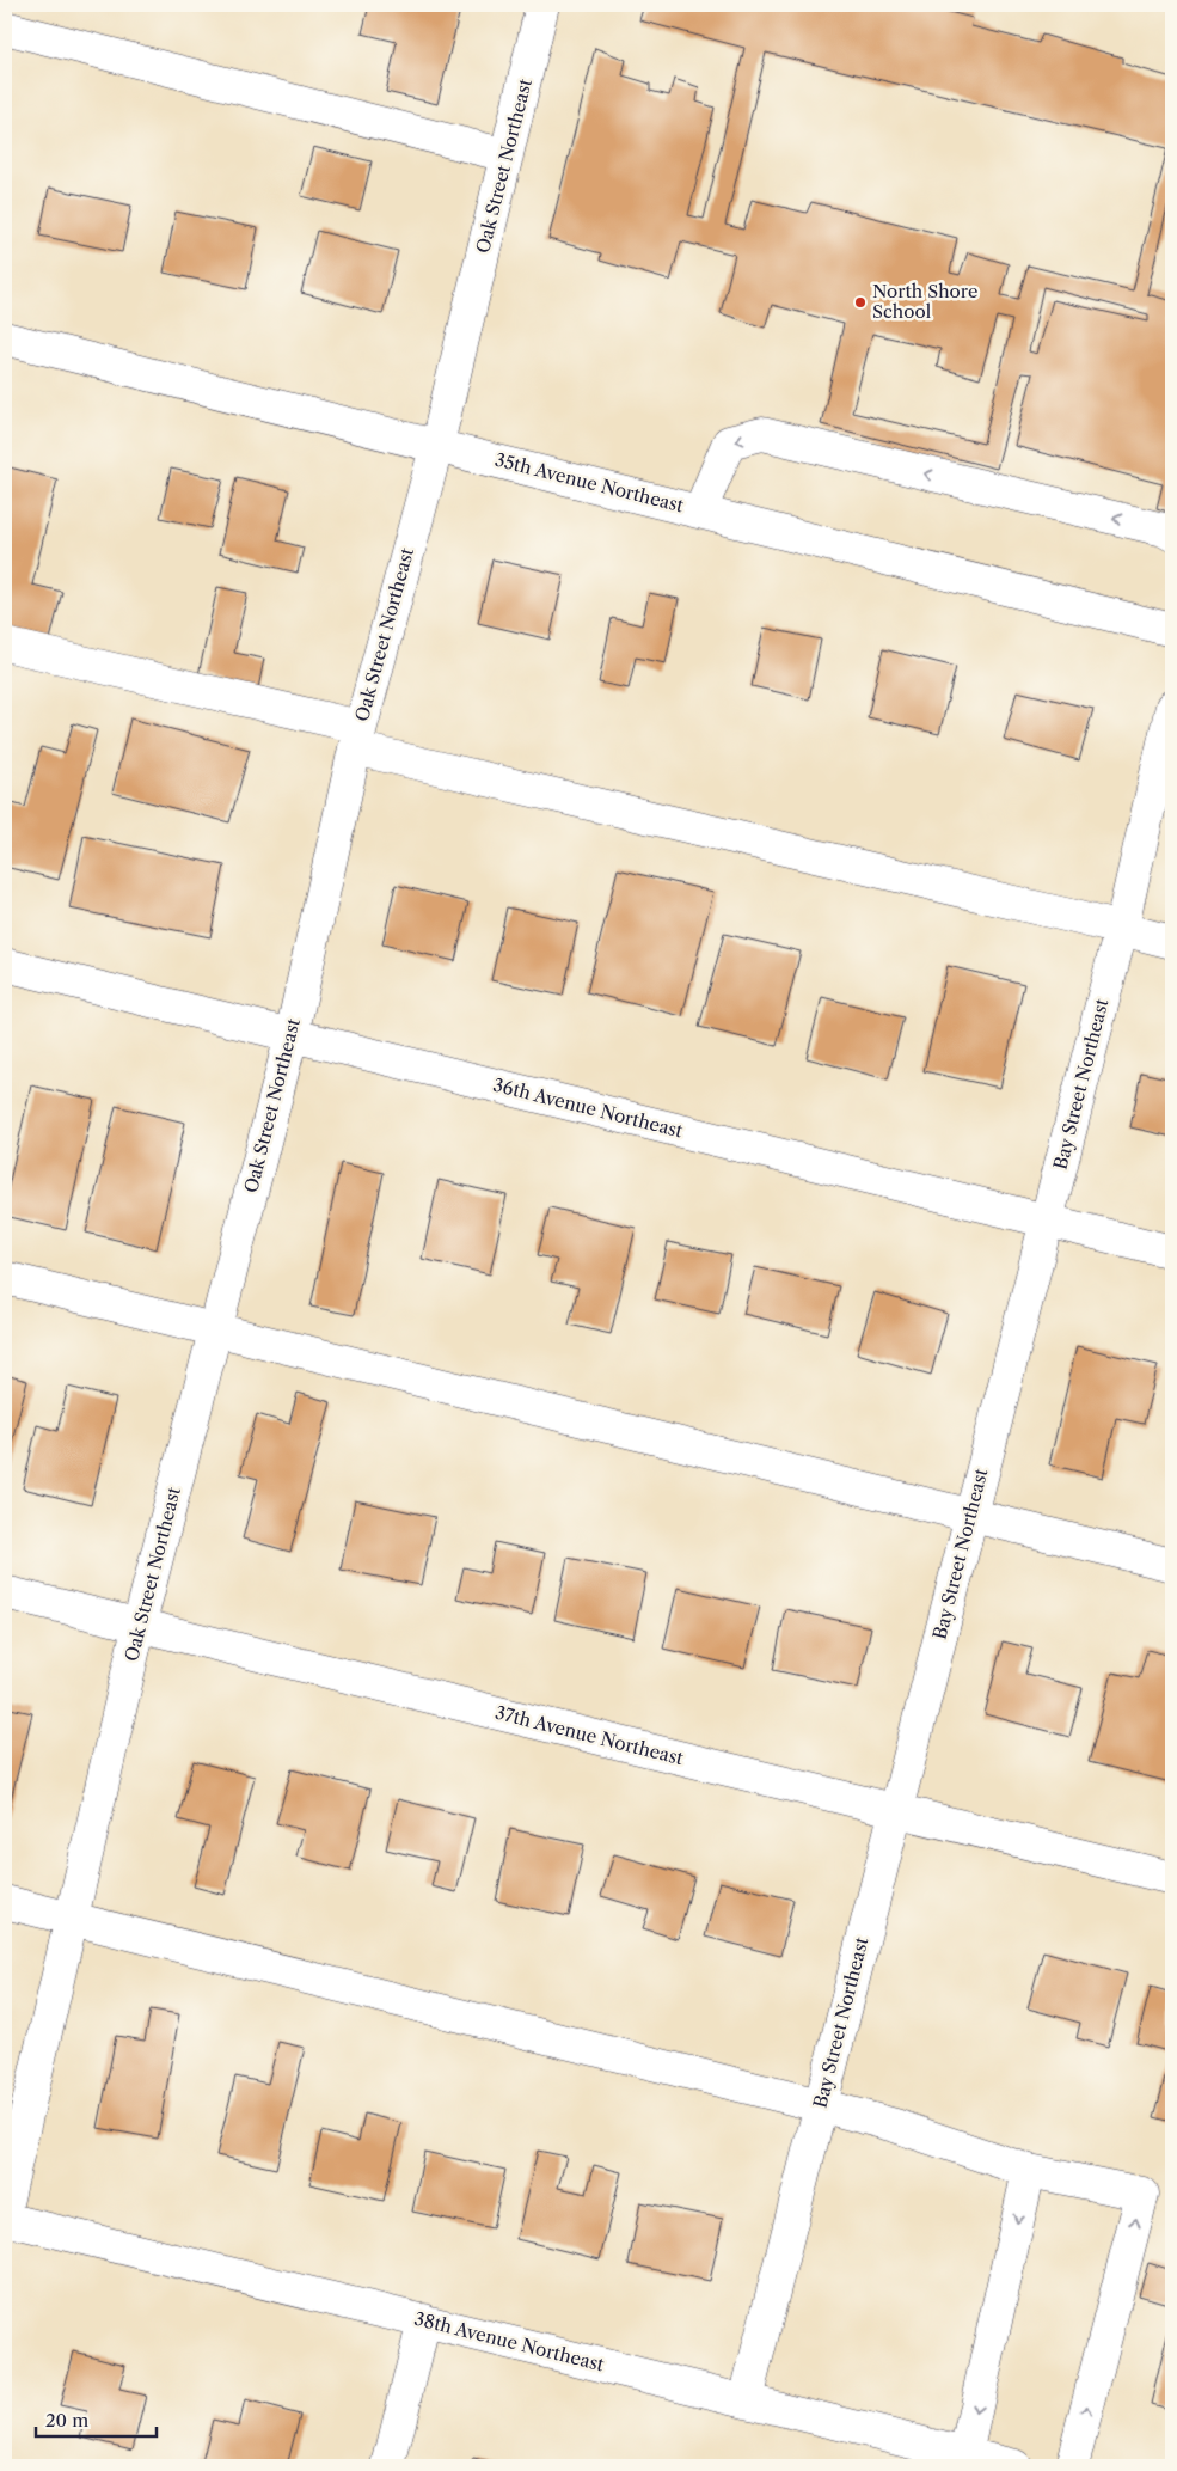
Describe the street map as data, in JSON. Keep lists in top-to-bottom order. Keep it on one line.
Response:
{"streets":{"street":["Oak Street Northeast","35th Avenue Northeast","Bay Street Northeast","36th Avenue Northeast","37th Avenue Northeast","38th Avenue Northeast"]},"crossings":[["Oak Street Northeast","35th Avenue Northeast"],["Oak Street Northeast","36th Avenue Northeast"],["Oak Street Northeast","37th Avenue Northeast"],["Bay Street Northeast","36th Avenue Northeast"],["Bay Street Northeast","37th Avenue Northeast"],["Bay Street Northeast","38th Avenue Northeast"]],"places":["North Shore School"],"scale_bar":"20 m"}
